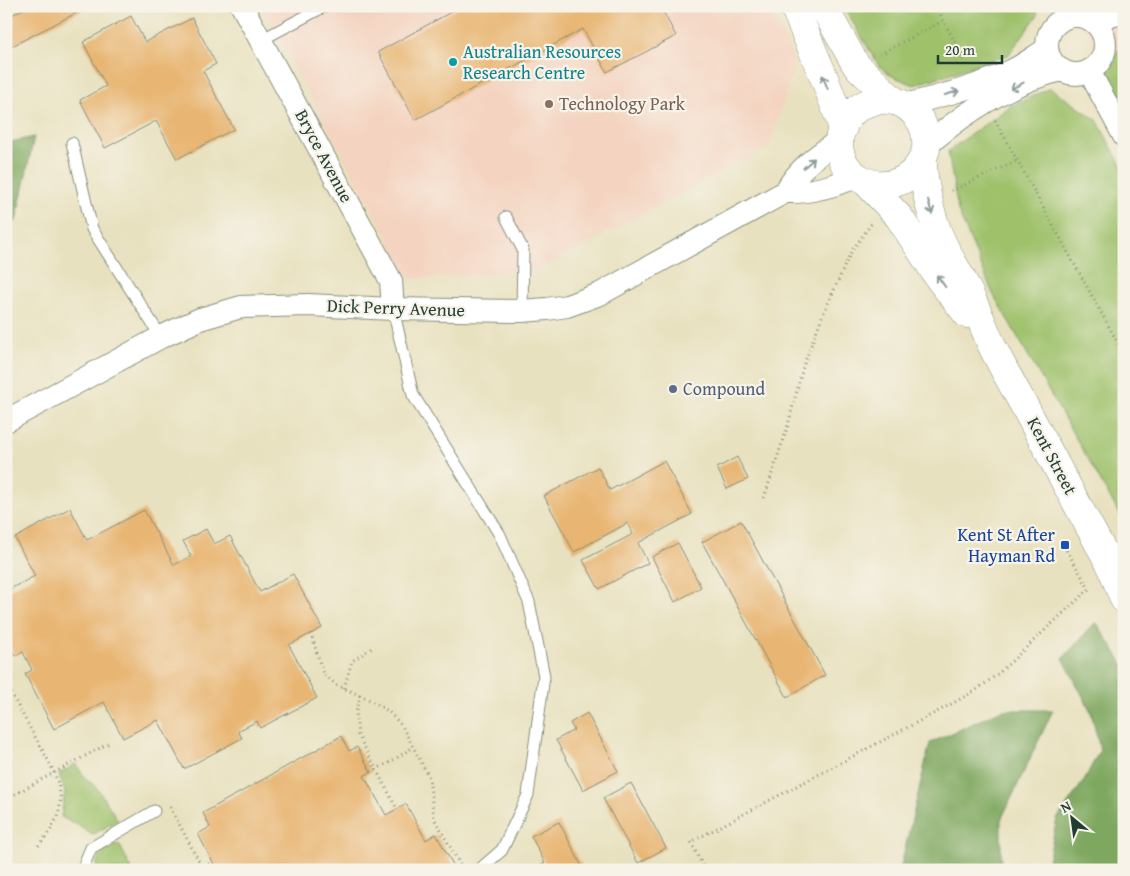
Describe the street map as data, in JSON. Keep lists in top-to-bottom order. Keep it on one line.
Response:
{"streets":{"main road":["Kent Street"],"street":["Bryce Avenue","Dick Perry Avenue"]},"crossings":[["Bryce Avenue","Dick Perry Avenue"],["Dick Perry Avenue","Kent Street"]],"places":{"other":["Australian Resources Research Centre","Technology Park","Compound"],"transit":["Kent St After Hayman Rd"]},"scale_bar":"20 m","north":"top left"}
